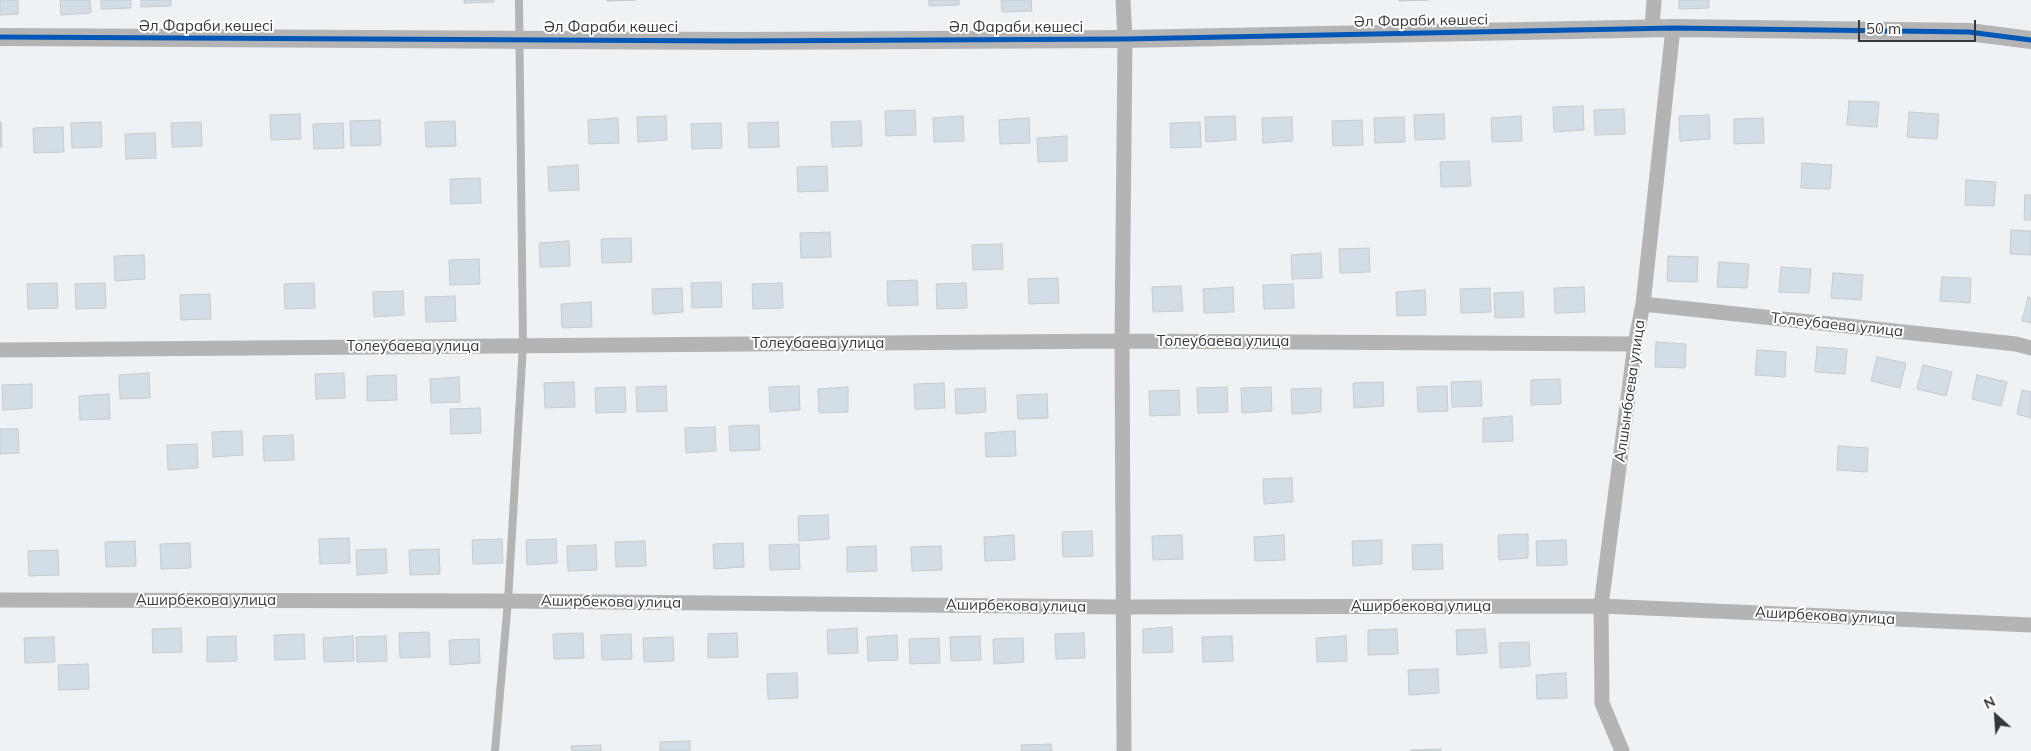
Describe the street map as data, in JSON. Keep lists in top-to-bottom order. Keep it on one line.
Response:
{"streets":{"street":["Әл Фараби көшесі","Толеубаева улица","Алшынбаева улица","Аширбекова улица"]},"crossings":[["Әл Фараби көшесі","Алшынбаева улица"],["Толеубаева улица","Алшынбаева улица"],["Алшынбаева улица","Аширбекова улица"]],"scale_bar":"50 m","north":"top left"}
